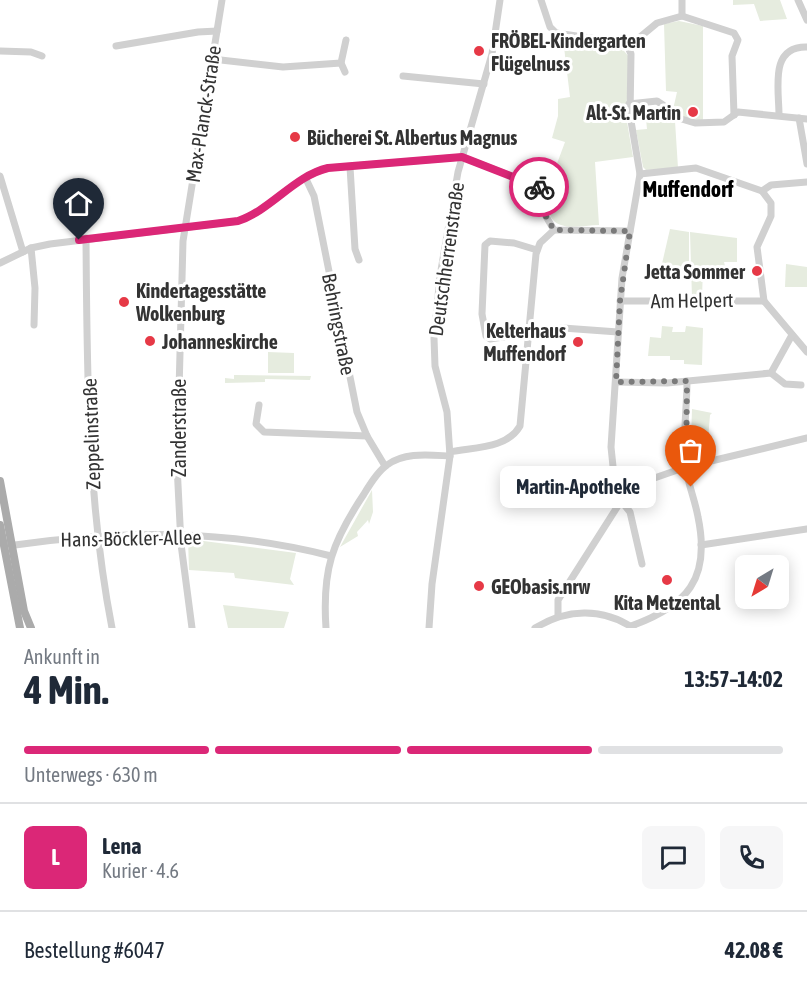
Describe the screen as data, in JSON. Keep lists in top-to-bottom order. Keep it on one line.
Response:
{"streets":{"street":["Max-Planck-Straße","Deutschherrenstraße","Am Helpert","Behringstraße","Zanderstraße","Zeppelinstraße","Hans-Böckler-Allee"]},"crossings":[["Max-Planck-Straße","Zanderstraße"],["Zanderstraße","Hans-Böckler-Allee"],["Zeppelinstraße","Hans-Böckler-Allee"]],"districts":["Muffendorf"],"places":["FRÖBEL-Kindergarten Flügelnuss","Alt-St. Martin","Bücherei St. Albertus Magnus","Jetta Sommer","Kindertagesstätte Wolkenburg","Johanneskirche","Kelterhaus Muffendorf","Martin-Apotheke","Kita Metzental","GEObasis.nrw"],"north":"bottom left","page":{"bubble":"Martin-Apotheke","heading":["4 Min.","Ankunft in","13:57–14:02"],"panel":["Lena","Kurier · 4.6","Bestellung #6047","42.08 €"],"bar":"Unterwegs · 630 m","round":"L"}}
